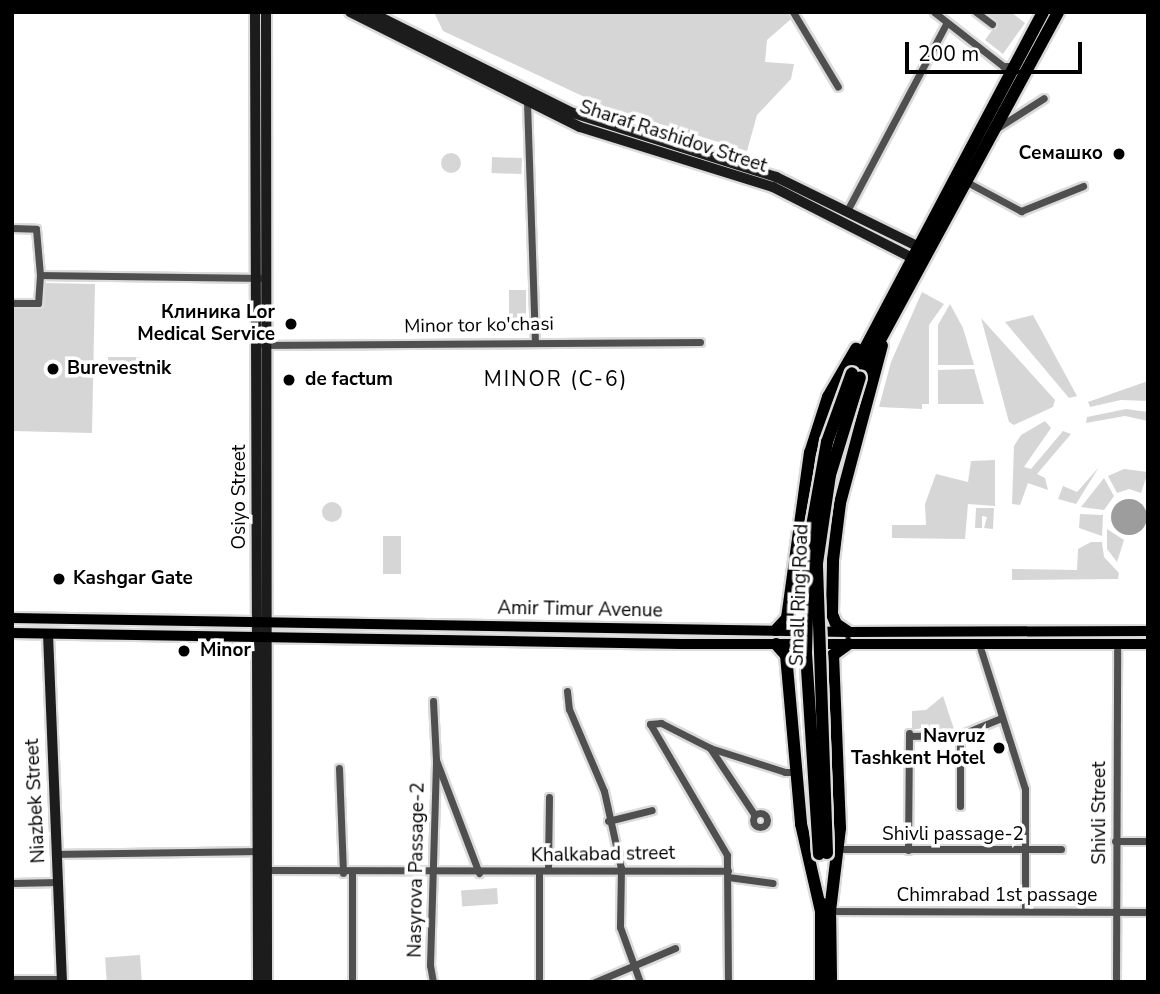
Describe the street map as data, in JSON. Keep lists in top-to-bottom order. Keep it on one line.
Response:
{"streets":{"highway":["Small Ring Road"],"main road":["Sharaf Rashidov Street","Osiyo Street","Amir Timur Avenue","Niazbek Street"],"street":["Minor tor ko'chasi","Shivli Street","Shivli passage-2","Khalkabad street","Nasyrova Passage-2","Chimrabad 1st passage"]},"crossings":[["Sharaf Rashidov Street","Small Ring Road"],["Minor tor ko'chasi","Osiyo Street"],["Osiyo Street","Amir Timur Avenue"],["Osiyo Street","Khalkabad street"],["Small Ring Road","Shivli passage-2"],["Small Ring Road","Chimrabad 1st passage"],["Amir Timur Avenue","Niazbek Street"],["Amir Timur Avenue","Shivli Street"],["Shivli Street","Chimrabad 1st passage"],["Khalkabad street","Nasyrova Passage-2"]],"districts":["MINOR (C-6)"],"places":["Семашко","Клиника Lor Medical Service","Burevestnik","de factum","Kashgar Gate","Minor","Navruz Tashkent Hotel"],"scale_bar":"200 m"}
